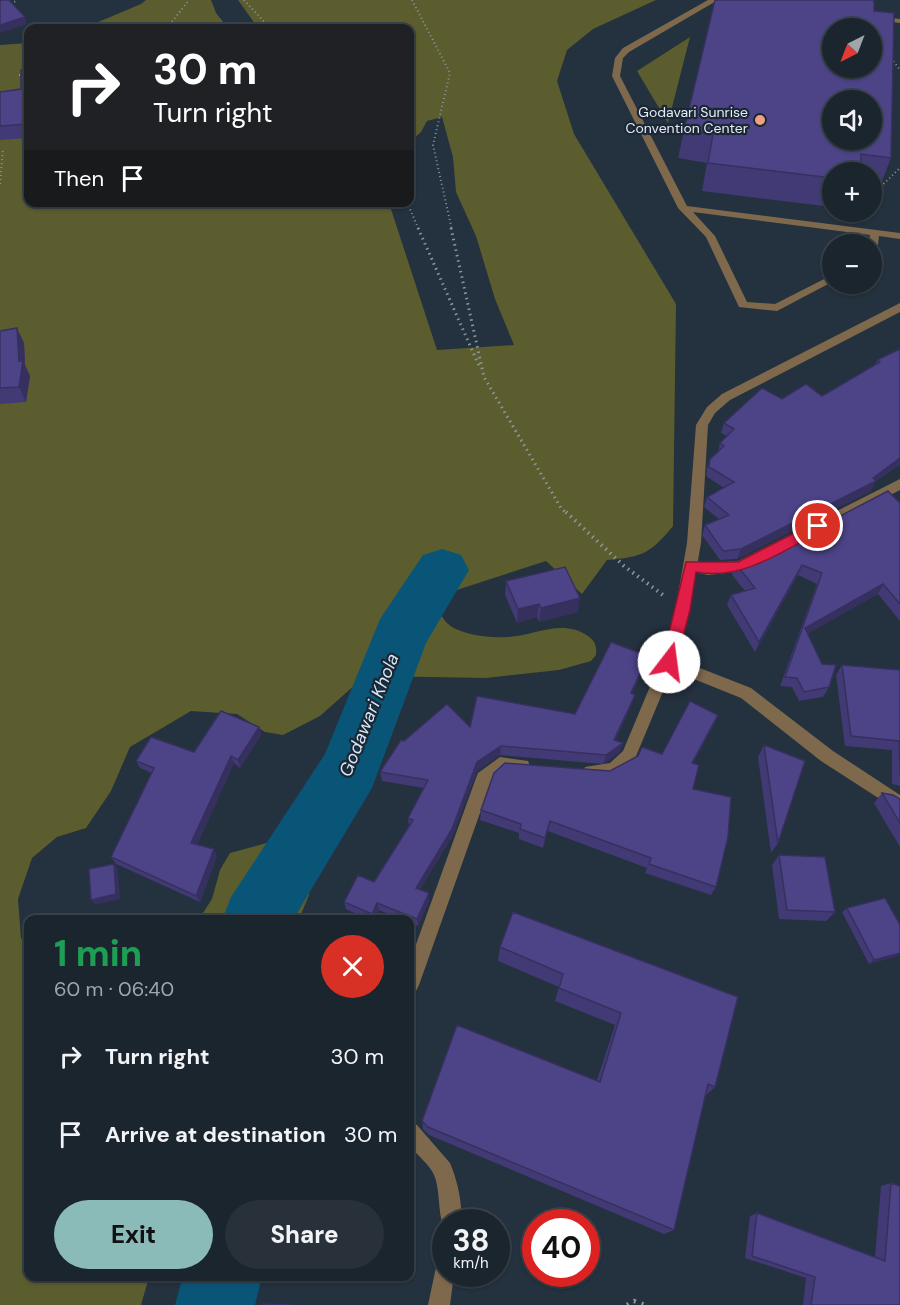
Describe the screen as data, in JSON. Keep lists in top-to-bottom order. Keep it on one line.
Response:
{"water":["Godawari Khola"],"places":["Godavari Sunrise Convention Center"],"north":"bottom left","page":{"map_buttons":["+","−"],"turn":["30 m","Turn right"],"then":"Then","heading":["1 min","60 m · 06:40"],"list":[{"name":"Turn right","value":"30 m"},{"name":"Arrive at destination","value":"30 m"}],"buttons":["Exit","Share"],"speed":"38 km/h","limit":"40"}}
